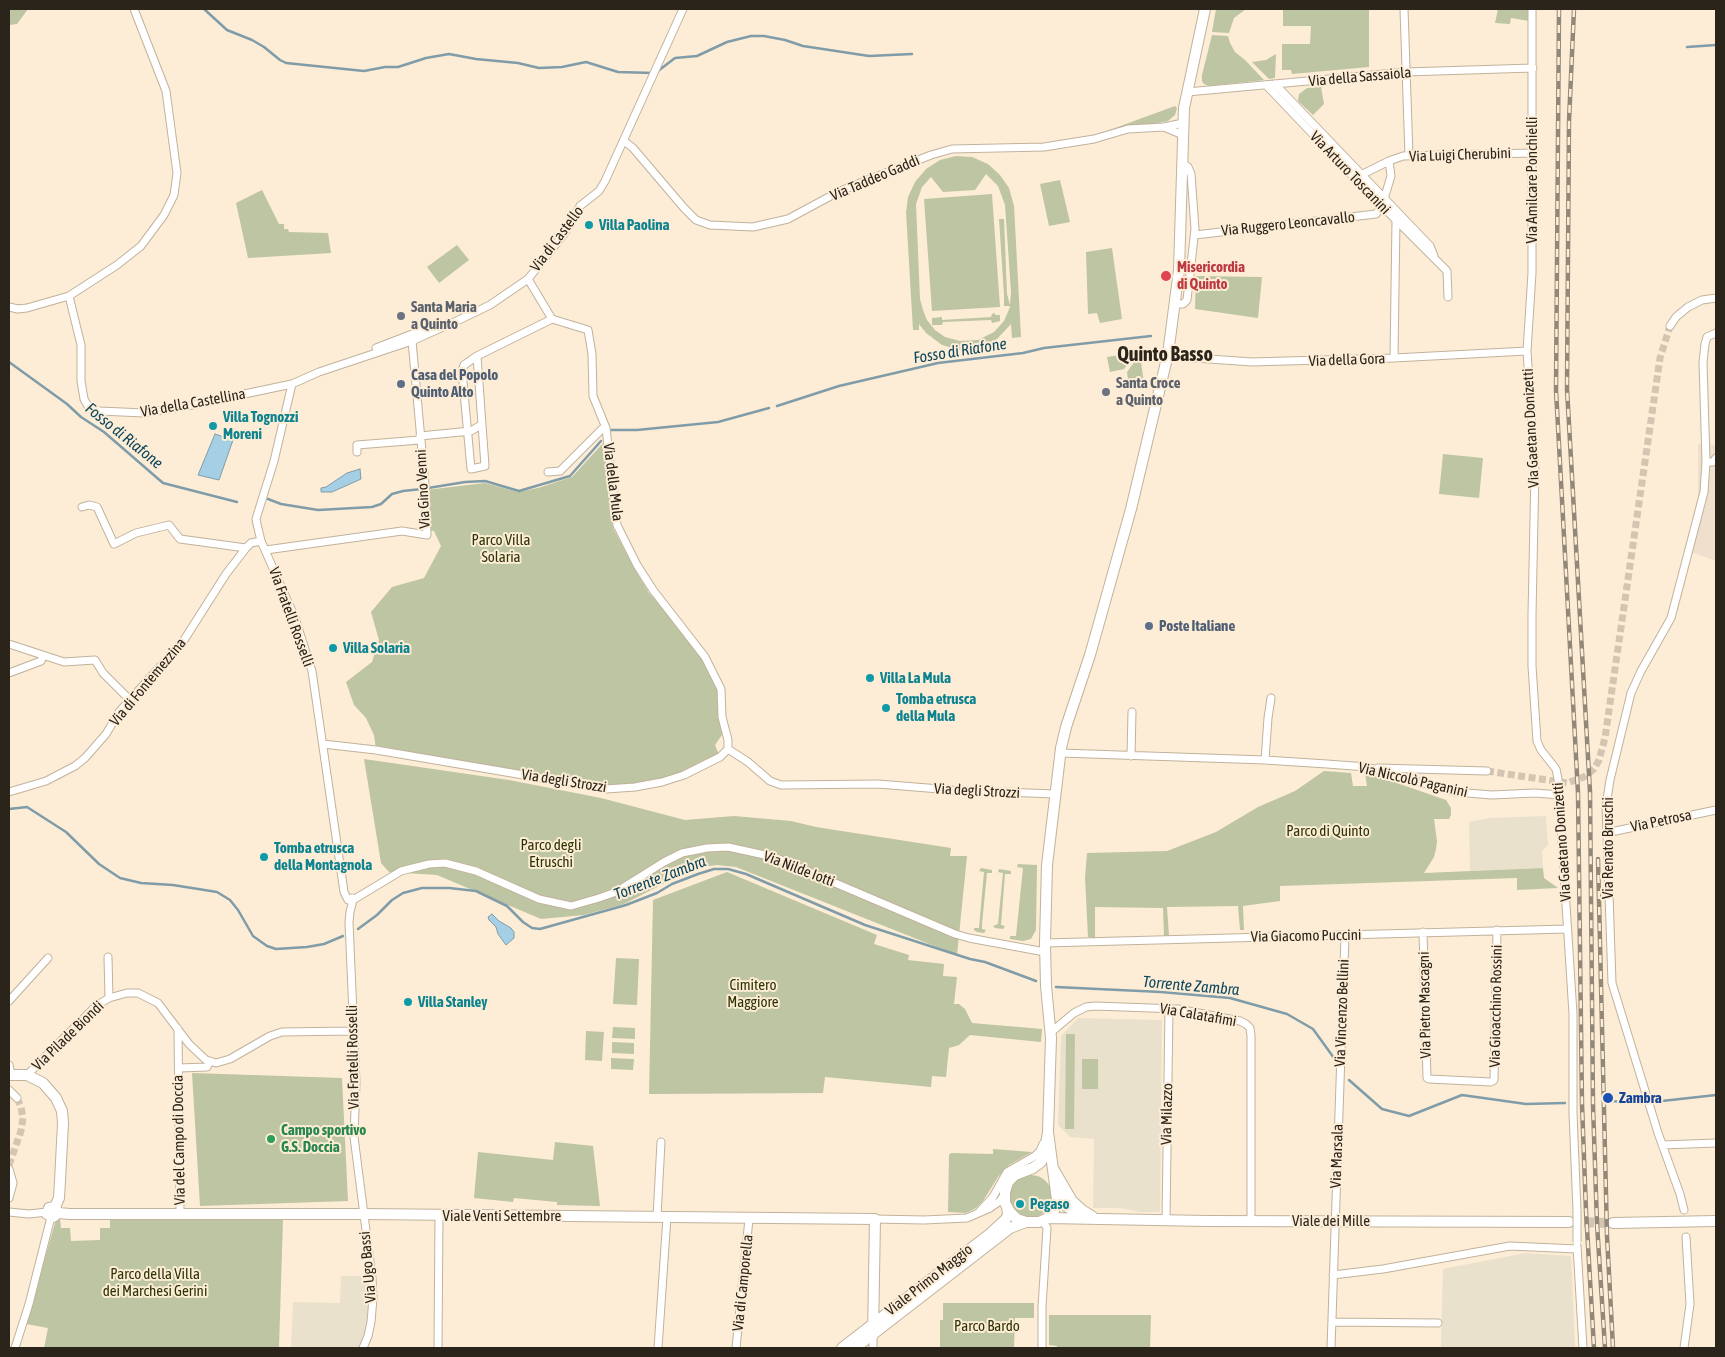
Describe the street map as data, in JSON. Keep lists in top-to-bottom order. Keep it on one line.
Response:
{"streets":{"main road":["Viale Venti Settembre","Viale dei Mille","Viale Primo Maggio"],"street":["Via della Sassaiola","Via Luigi Cherubini","Via Arturo Toscanini","Via Taddeo Gaddi","Via Amilcare Ponchielli","Via Ruggero Leoncavallo","Via di Castello","Via della Gora","Via della Castellina","Via Gaetano Donizetti","Via della Mula","Via Gino Venni","Via Fratelli Rosselli","Via di Fontemezzina","Via Niccolò Paganini","Via degli Strozzi","Via Petrosa","Via Renato Bruschi","Via Nilde Iotti","Via Giacomo Puccini","Via Pietro Mascagni","Via Gioacchino Rossini","Via Vincenzo Bellini","Via Calatafimi","Via Pilade Biondi","Via Milazzo","Via del Campo di Doccia","Via Marsala","Via Ugo Bassi","Via di Camporella"]},"crossings":[["Via della Sassaiola","Via Arturo Toscanini"],["Via della Sassaiola","Via Amilcare Ponchielli"],["Via Luigi Cherubini","Via Arturo Toscanini"],["Via Luigi Cherubini","Via Amilcare Ponchielli"],["Via Arturo Toscanini","Via Ruggero Leoncavallo"],["Via Taddeo Gaddi","Via di Castello"],["Via Amilcare Ponchielli","Via della Gora"],["Via Amilcare Ponchielli","Via Gaetano Donizetti"],["Via di Castello","Via della Castellina"],["Via di Castello","Via Gino Venni"],["Via della Gora","Via Gaetano Donizetti"],["Via della Castellina","Via Fratelli Rosselli"],["Via Gaetano Donizetti","Via Niccolò Paganini"],["Via Gaetano Donizetti","Via Giacomo Puccini"],["Via della Mula","Via degli Strozzi"],["Via Gino Venni","Via Fratelli Rosselli"],["Via Fratelli Rosselli","Via di Fontemezzina"],["Via Fratelli Rosselli","Via degli Strozzi"],["Via Fratelli Rosselli","Via Nilde Iotti"],["Via Fratelli Rosselli","Viale Venti Settembre"],["Via Fratelli Rosselli","Via Ugo Bassi"],["Via Petrosa","Via Renato Bruschi"],["Via Nilde Iotti","Via Giacomo Puccini"],["Via Giacomo Puccini","Via Pietro Mascagni"],["Via Giacomo Puccini","Via Gioacchino Rossini"],["Via Giacomo Puccini","Via Vincenzo Bellini"],["Via Pietro Mascagni","Via Gioacchino Rossini"],["Via Vincenzo Bellini","Via Marsala"],["Via Calatafimi","Via Milazzo"],["Via Calatafimi","Viale dei Mille"],["Via Pilade Biondi","Via del Campo di Doccia"],["Via Milazzo","Viale dei Mille"],["Via del Campo di Doccia","Viale Venti Settembre"],["Via Marsala","Viale dei Mille"],["Viale Venti Settembre","Viale dei Mille"],["Viale Venti Settembre","Via Ugo Bassi"],["Viale Venti Settembre","Viale Primo Maggio"],["Viale Venti Settembre","Via di Camporella"],["Viale dei Mille","Viale Primo Maggio"]],"districts":["Quinto Basso"],"water":["Fosso di Riafone","Torrente Zambra"],"parks":["Parco Villa Solaria","Parco di Quinto","Parco degli Etruschi","Cimitero Maggiore","Parco della Villa dei Marchesi Gerini","Parco Bardo"],"places":["Villa Paolina","Misericordia di Quinto","Santa Maria a Quinto","Casa del Popolo Quinto Alto","Santa Croce a Quinto","Villa Tognozzi Moreni","Poste Italiane","Villa Solaria","Villa La Mula","Tomba etrusca della Mula","Tomba etrusca della Montagnola","Villa Stanley","Zambra","Campo sportivo G.S. Doccia","Pegaso"]}
